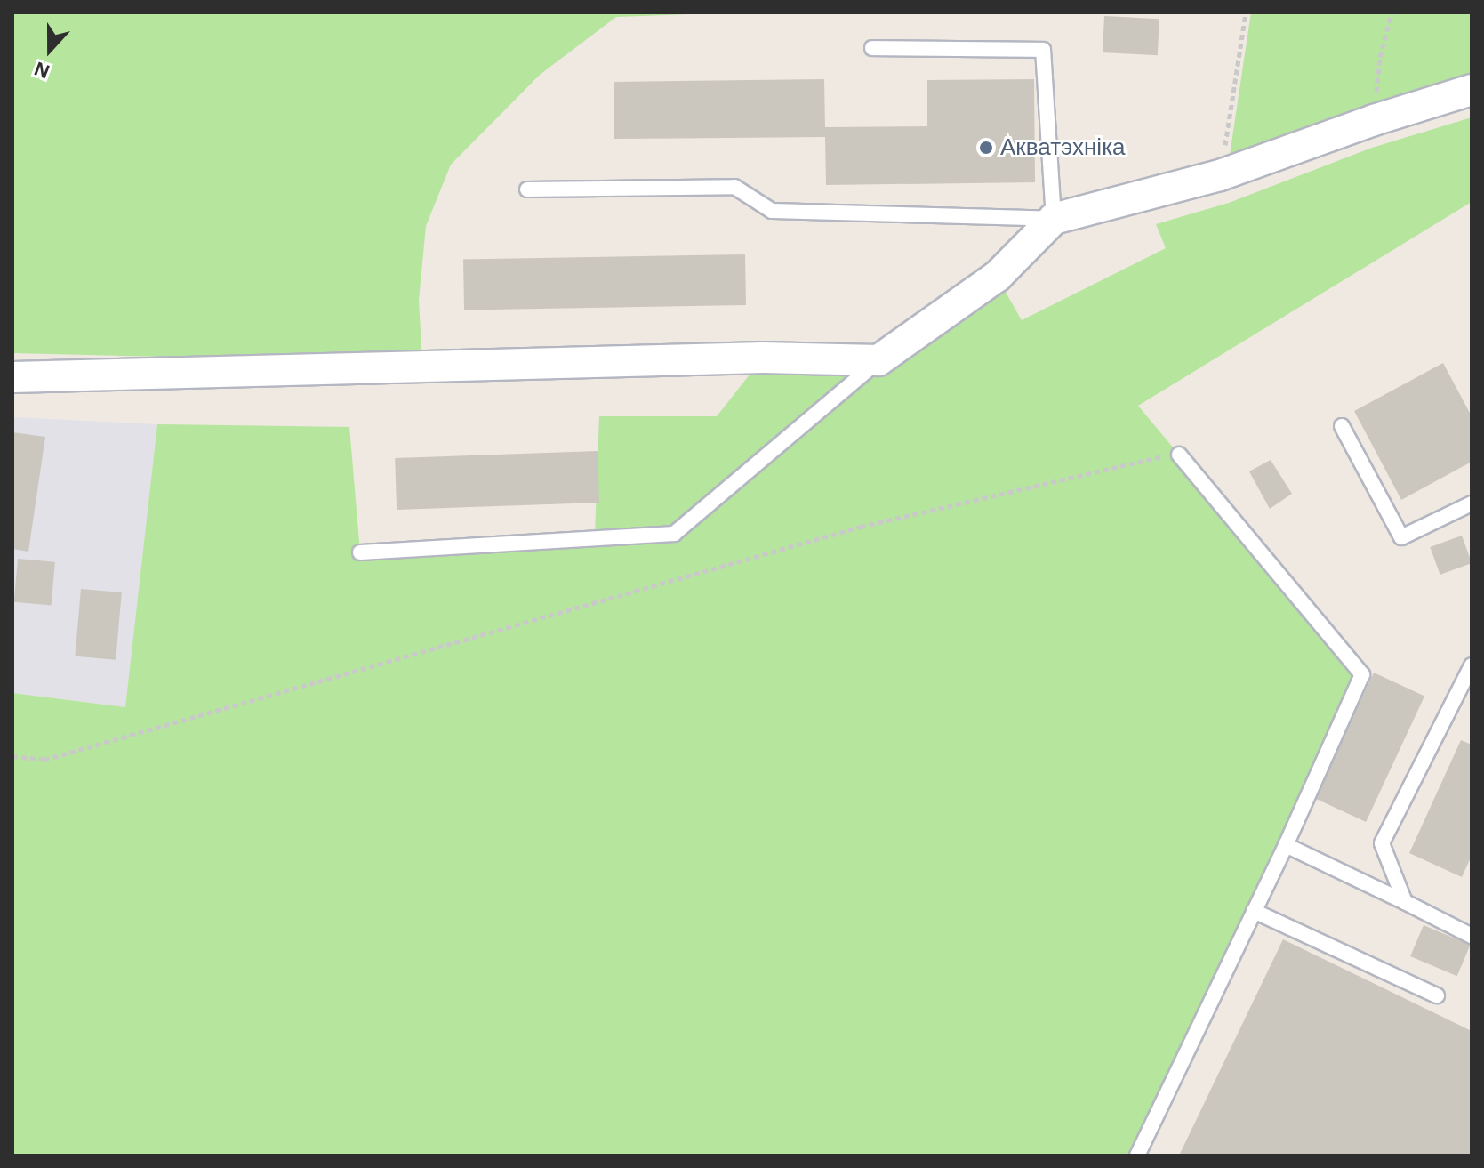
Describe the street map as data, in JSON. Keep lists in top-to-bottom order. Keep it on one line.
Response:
{"places":["Акватэхніка"],"north":"bottom"}
